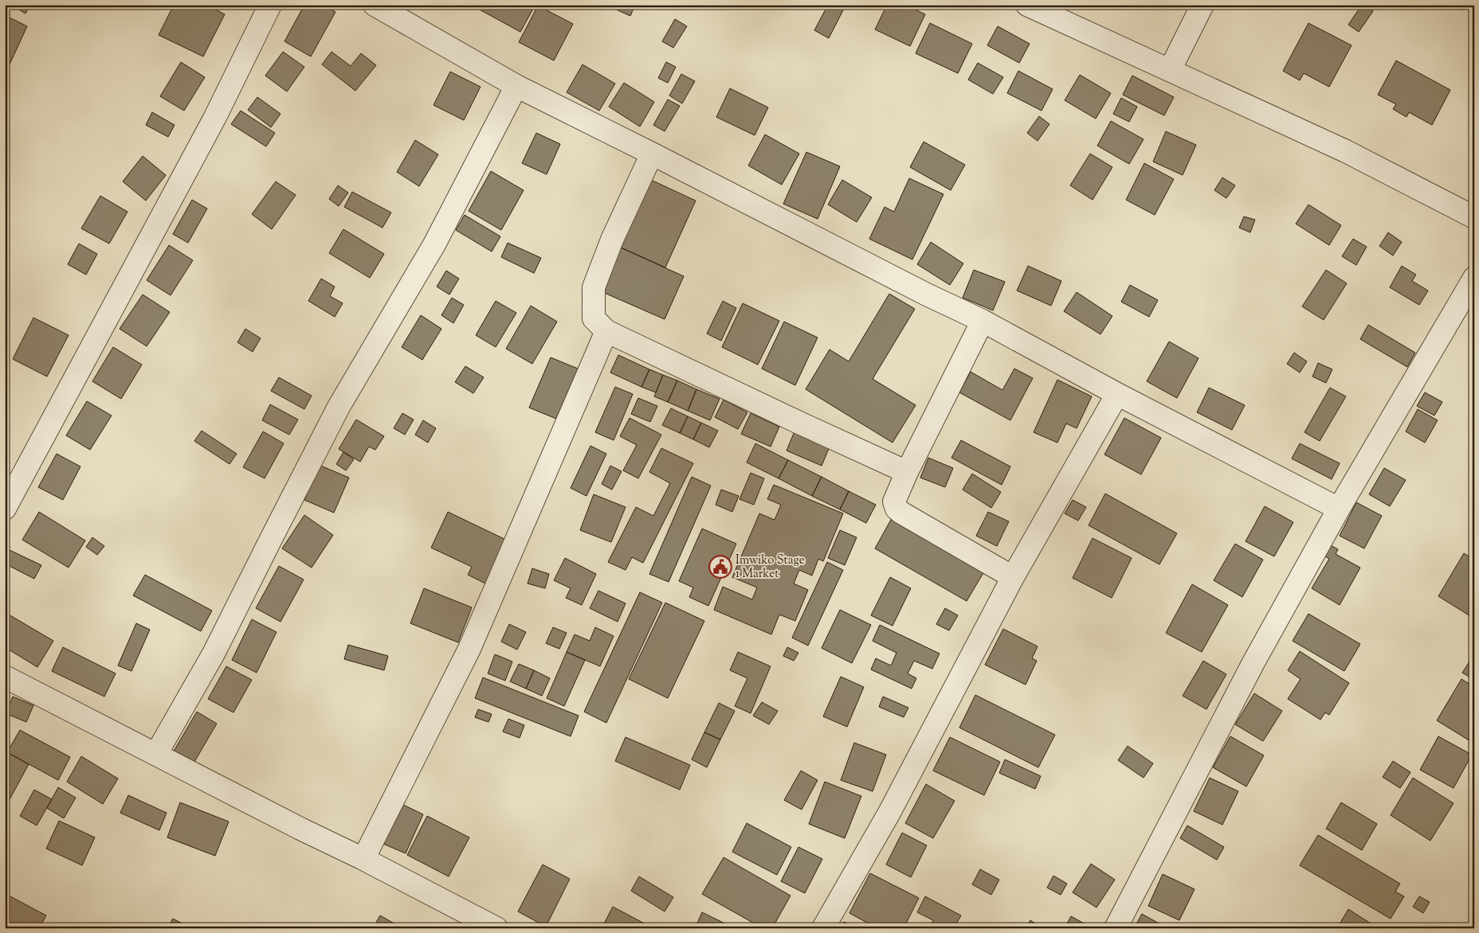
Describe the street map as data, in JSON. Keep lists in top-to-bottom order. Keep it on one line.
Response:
{"places":{"public building":["Imwiko Stage 1 Market"]}}
